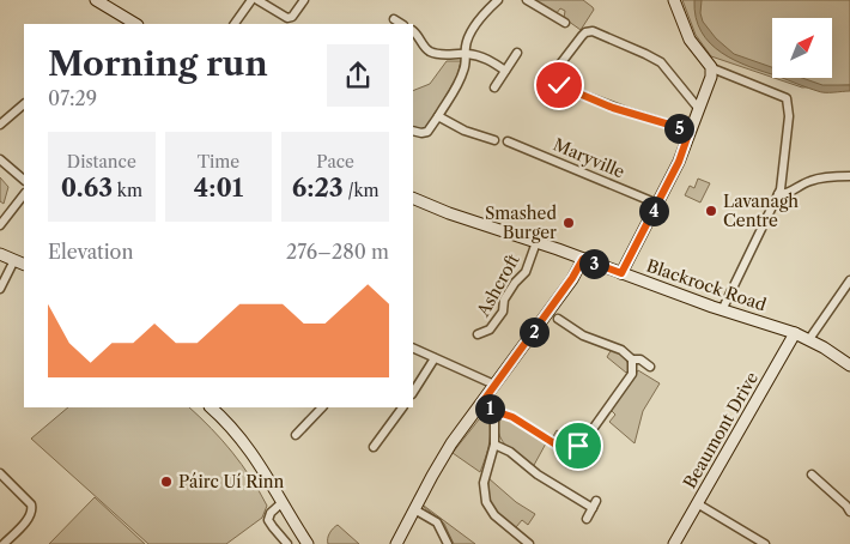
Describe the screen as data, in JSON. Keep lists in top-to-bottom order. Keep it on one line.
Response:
{"streets":{"street":["Maryville","Ashcroft","Blackrock Road","Beaumont Drive"]},"crossings":[["Ashcroft","Blackrock Road"],["Blackrock Road","Beaumont Drive"]],"places":["Lavanagh Centre","Smashed Burger","Páirc Uí Rinn"],"north":"top right","page":{"heading":["Morning run","07:29"],"pins":["5","4","3","2","1"],"stats":[["Distance","0.63 km"],["Time","4:01"],["Pace","6:23 /km"]],"chart":["Elevation","276–280 m"]}}
